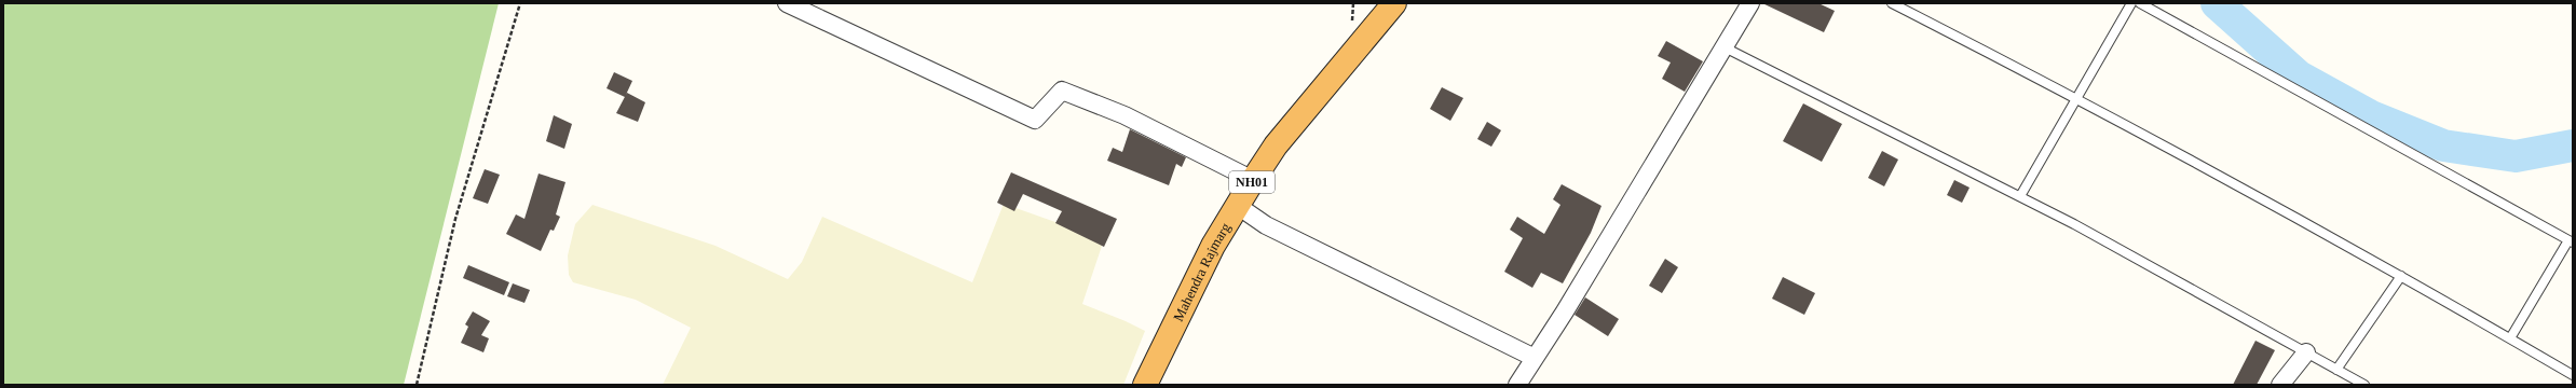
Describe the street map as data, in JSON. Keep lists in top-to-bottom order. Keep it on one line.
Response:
{"streets":{"highway":["NH01","Mahendra Rajmarg"]}}
